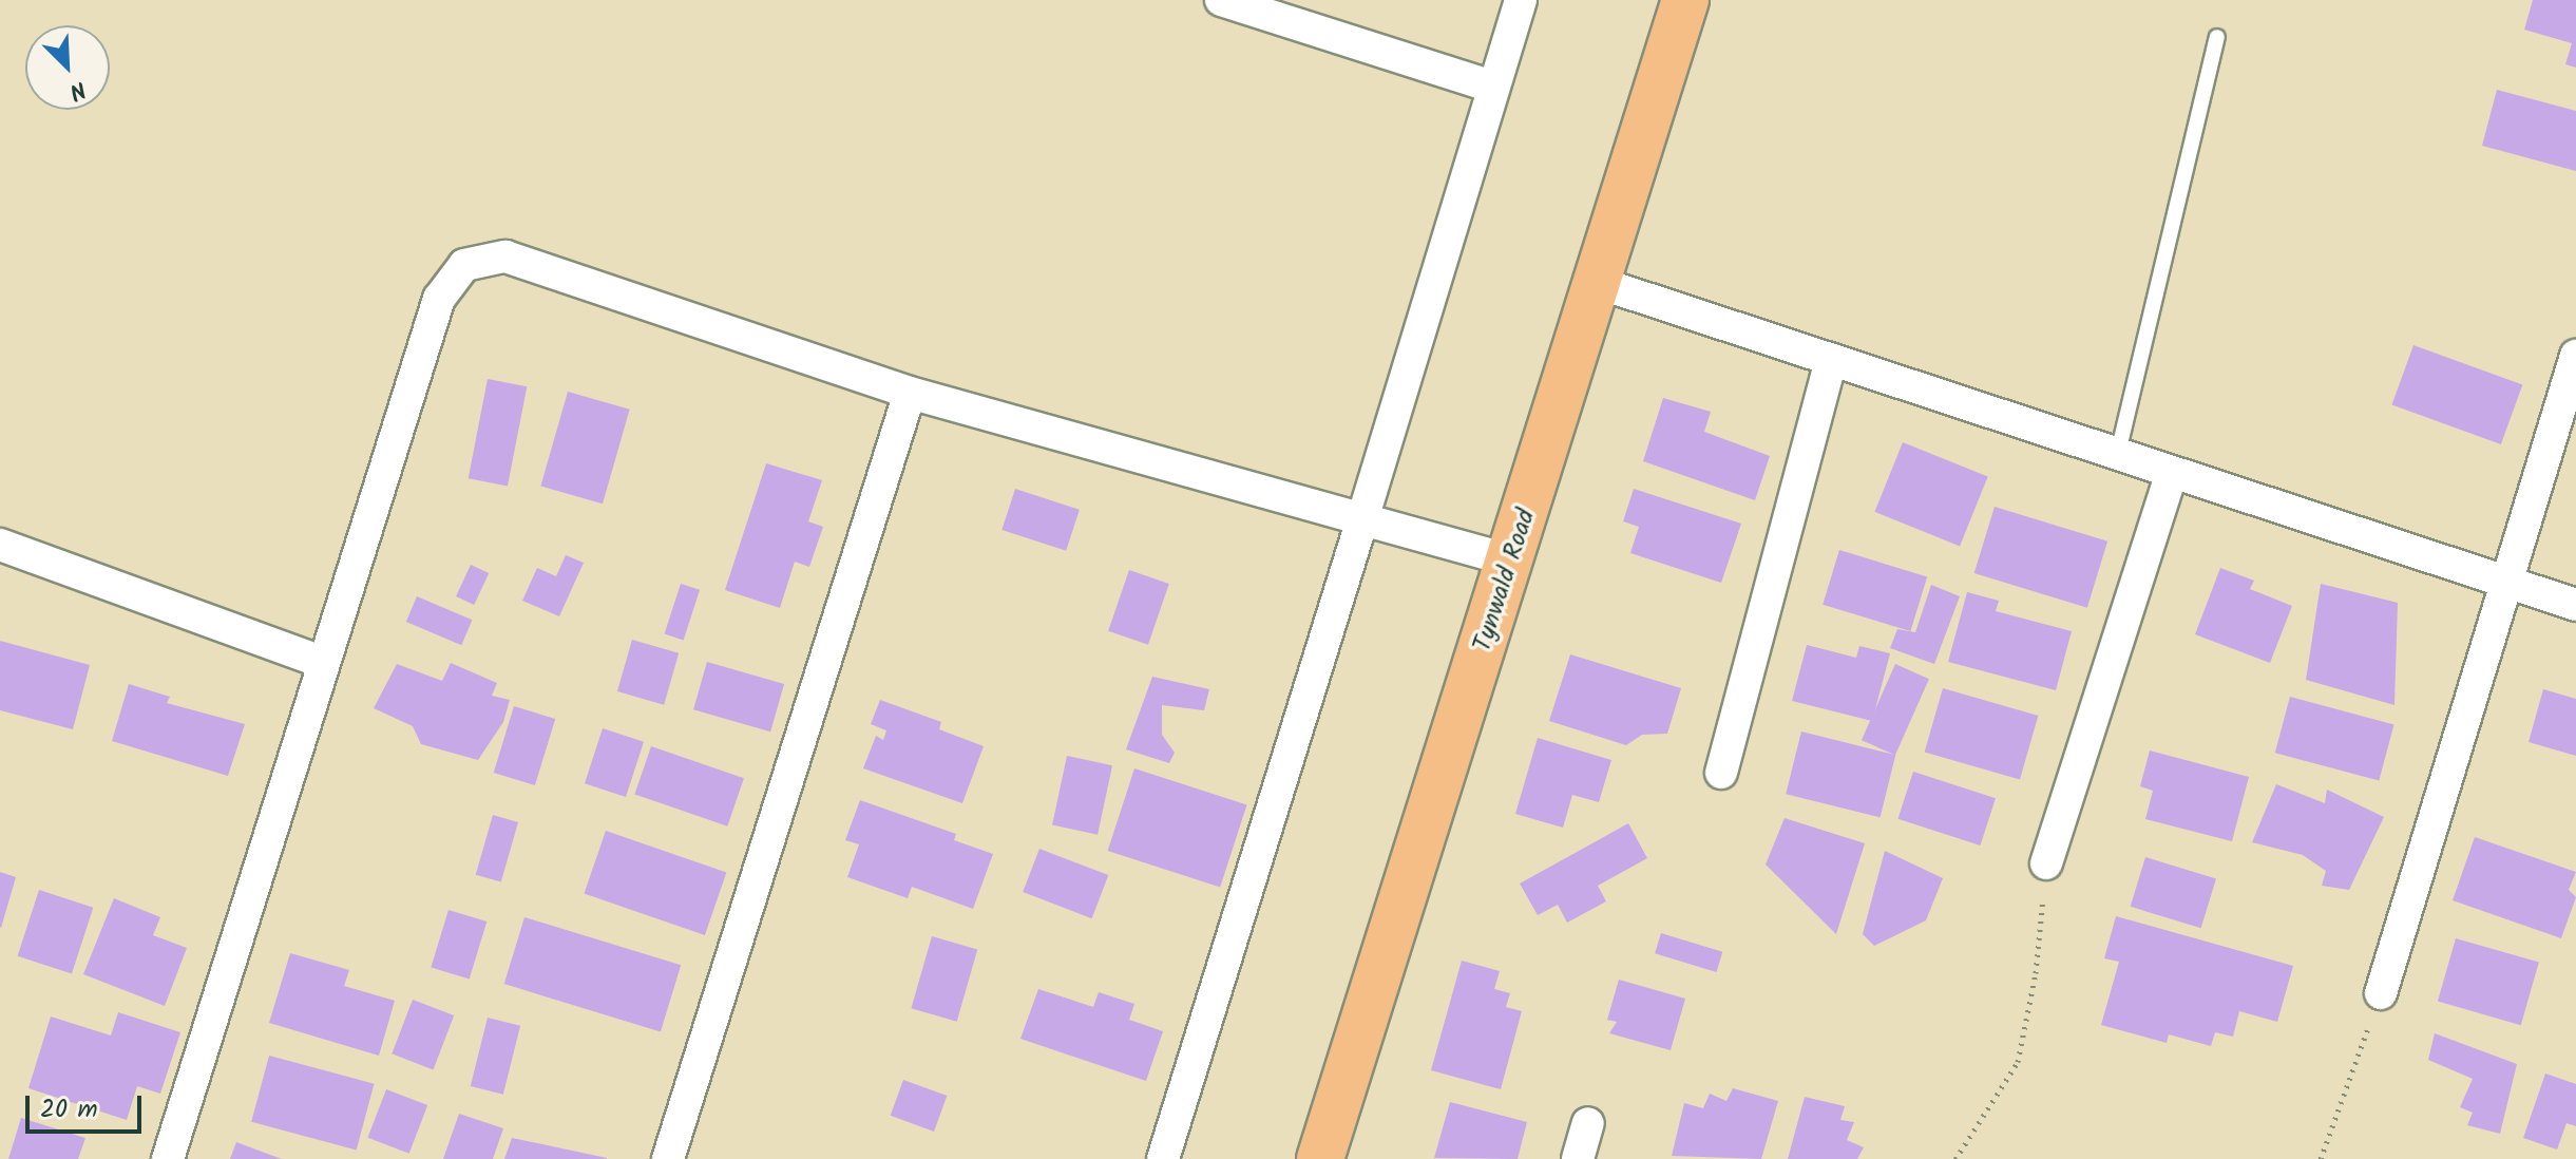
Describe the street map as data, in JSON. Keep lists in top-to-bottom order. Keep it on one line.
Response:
{"streets":{"main road":["Tynwald Road"]},"scale_bar":"20 m","north":"bottom right"}
